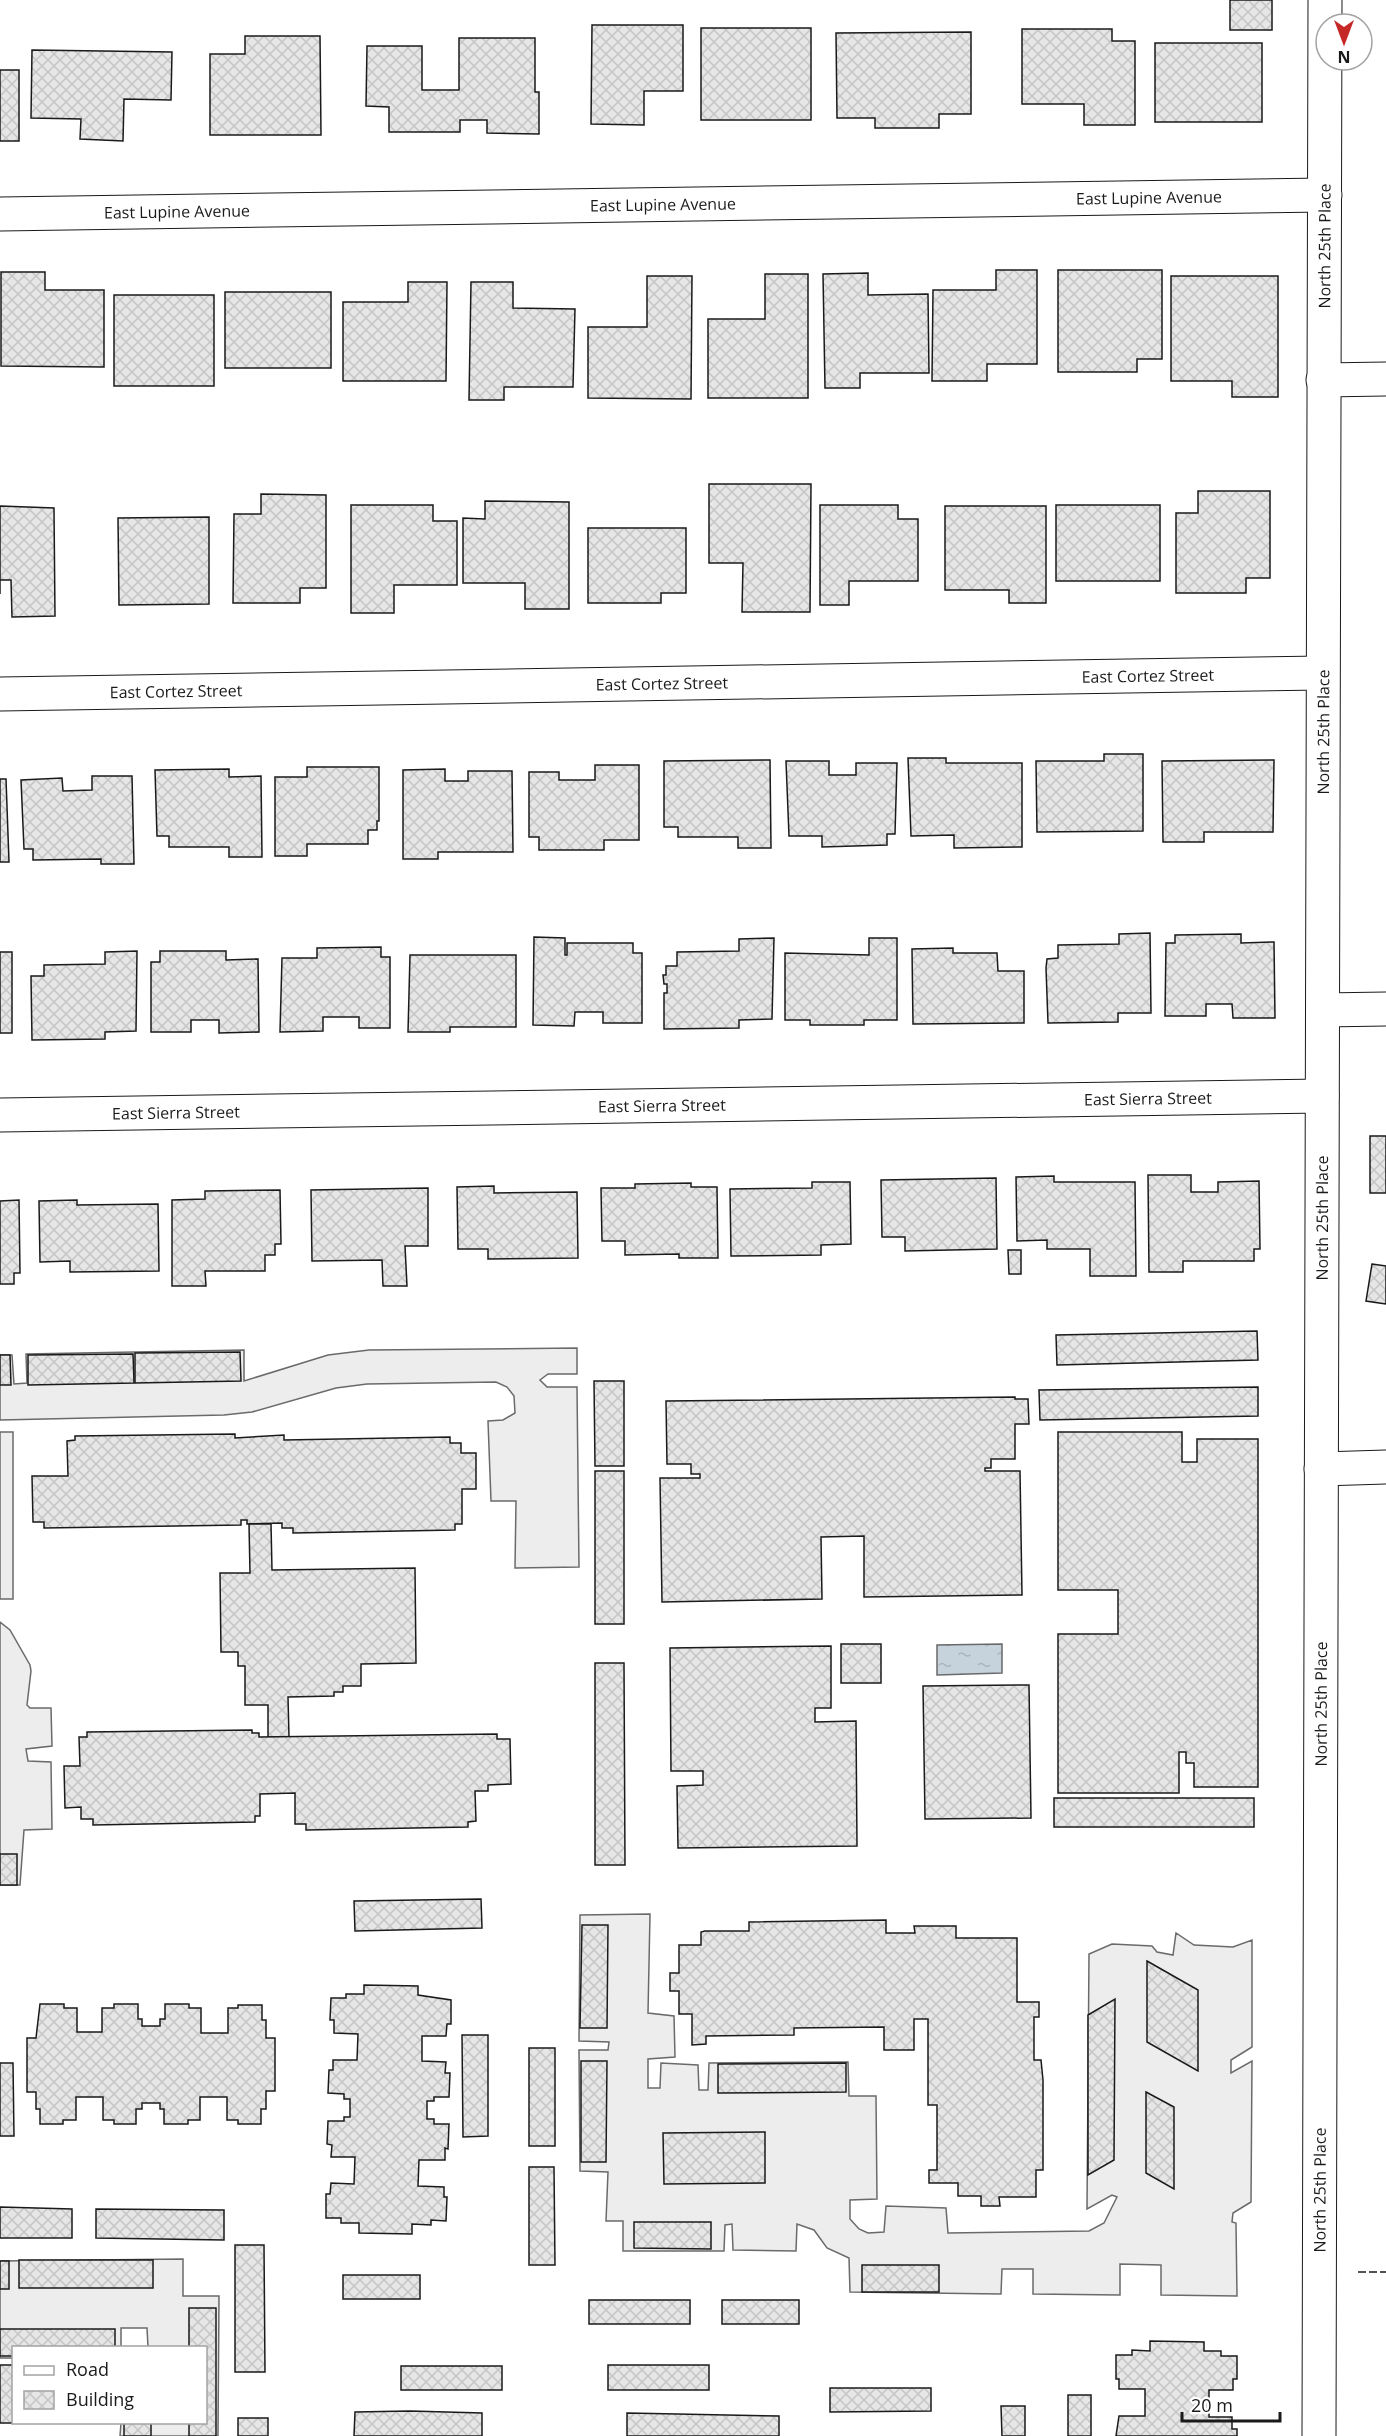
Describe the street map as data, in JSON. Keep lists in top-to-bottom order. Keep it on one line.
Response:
{"streets":{"street":["East Lupine Avenue","North 25th Place","East Cortez Street","East Sierra Street"]},"crossings":[["East Lupine Avenue","North 25th Place"],["North 25th Place","East Cortez Street"],["North 25th Place","East Sierra Street"]],"legend":["Road","Building"],"scale_bar":"20 m","north":"bottom"}
